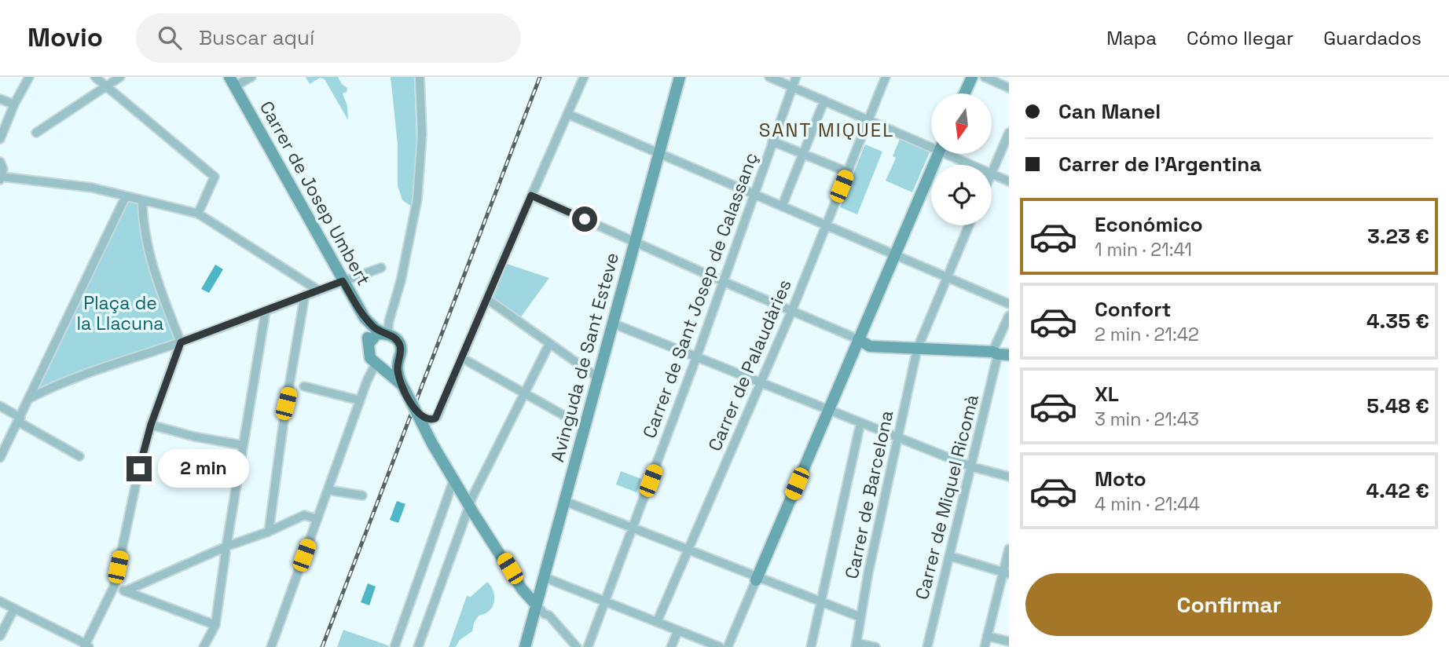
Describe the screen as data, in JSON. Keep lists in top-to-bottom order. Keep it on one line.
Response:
{"streets":{"street":["Carrer de Josep Umbert","Carrer de Sant Josep de Calassanç","Avinguda de Sant Esteve","Carrer de Palaudàries","Carrer de Barcelona","Carrer de Miquel Ricomà"]},"districts":["SANT MIQUEL"],"parks":["Plaça de la Llacuna"],"north":"bottom","page":{"header":"Movio","search":"Buscar aquí","nav":["Mapa","Cómo llegar","Guardados"],"banner":["Can Manel","Carrer de l'Argentina"],"list":[{"name":"Económico","note":"1 min · 21:41","value":"3.23 €"},{"name":"Confort","note":"2 min · 21:42","value":"4.35 €"},{"name":"XL","note":"3 min · 21:43","value":"5.48 €"},{"name":"Moto","note":"4 min · 21:44","value":"4.42 €"}],"bubble":"2 min","buttons":"Confirmar"}}
